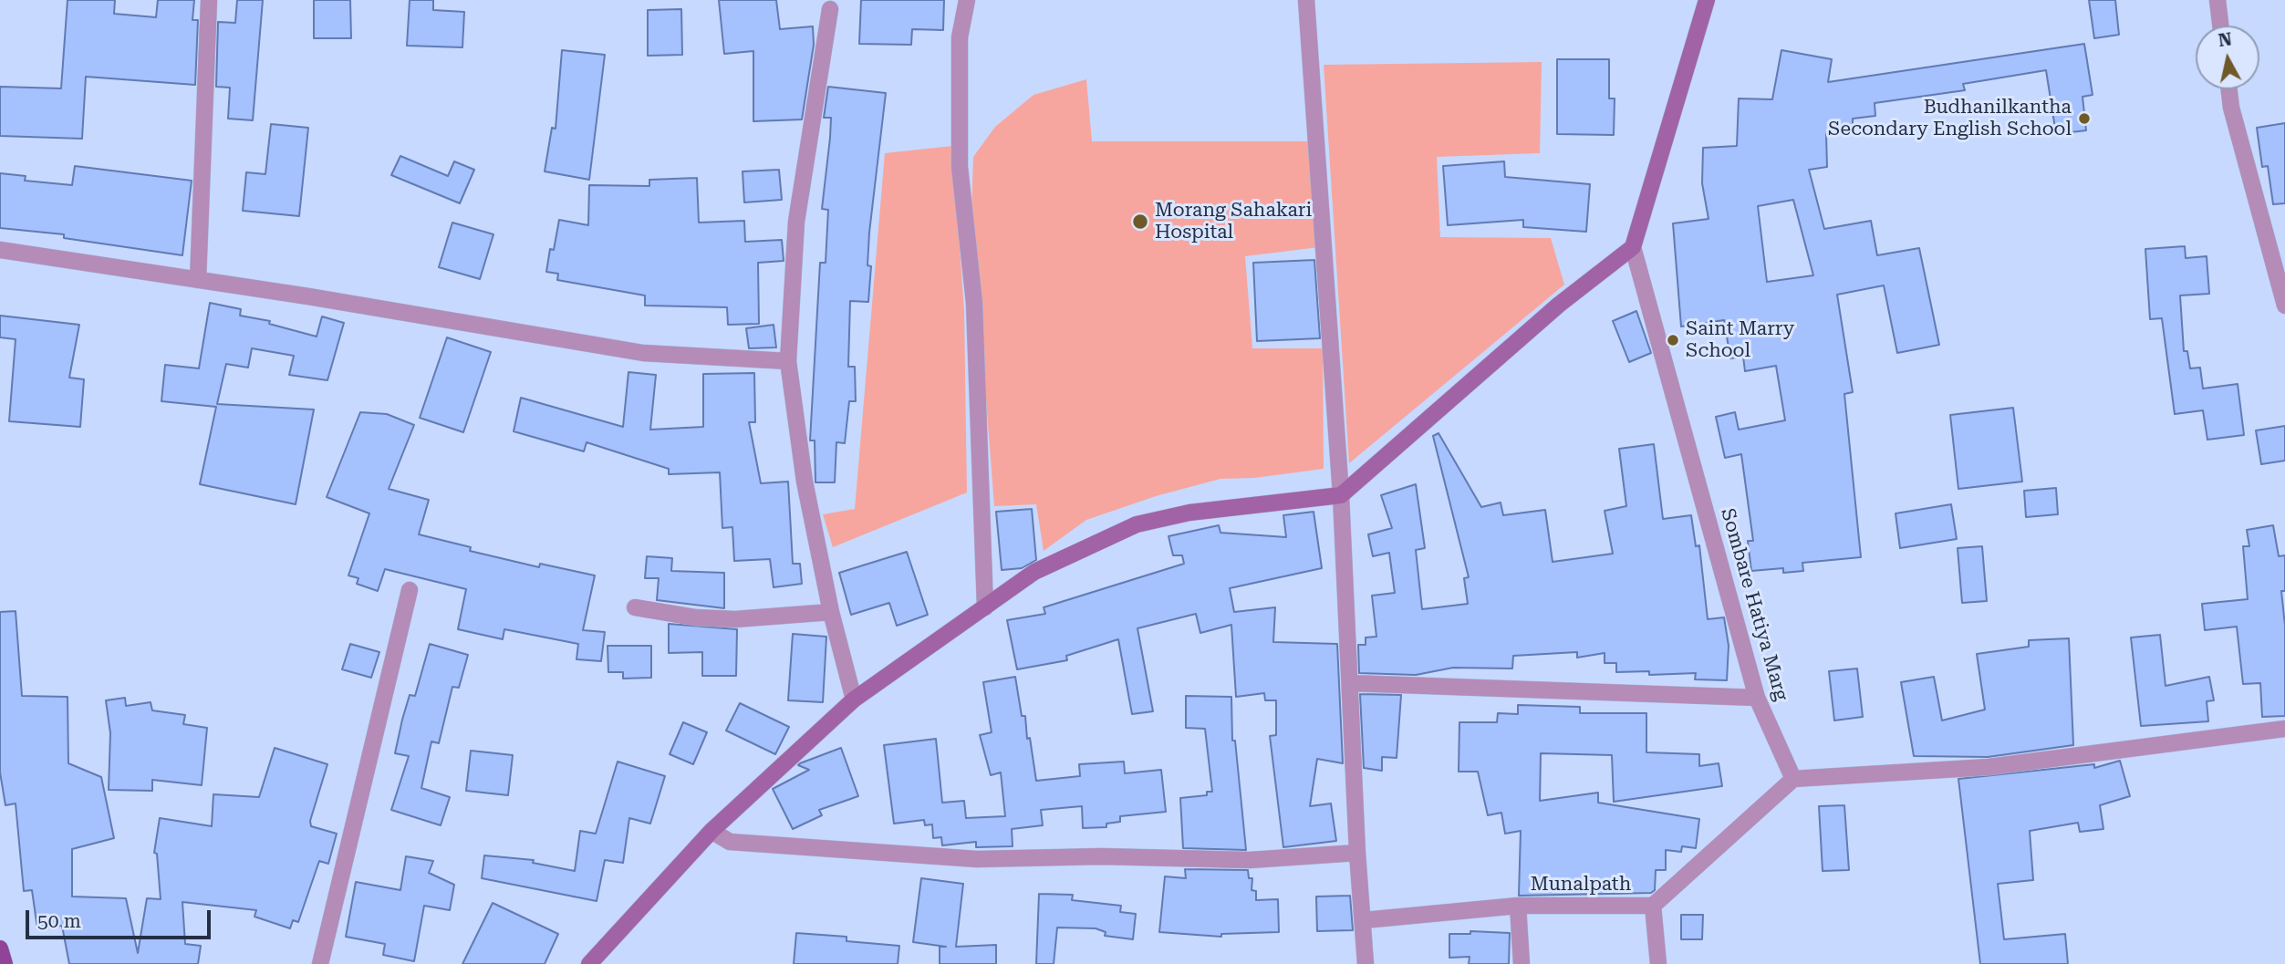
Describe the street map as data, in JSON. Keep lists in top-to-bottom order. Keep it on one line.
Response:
{"streets":{"street":["Sombare Hatiya Marg","Munalpath"]},"crossings":[["Sombare Hatiya Marg","Munalpath"]],"places":["Budhanilkantha Secondary English School","Morang Sahakari Hospital","Saint Marry School"],"scale_bar":"50 m","north":"top"}
